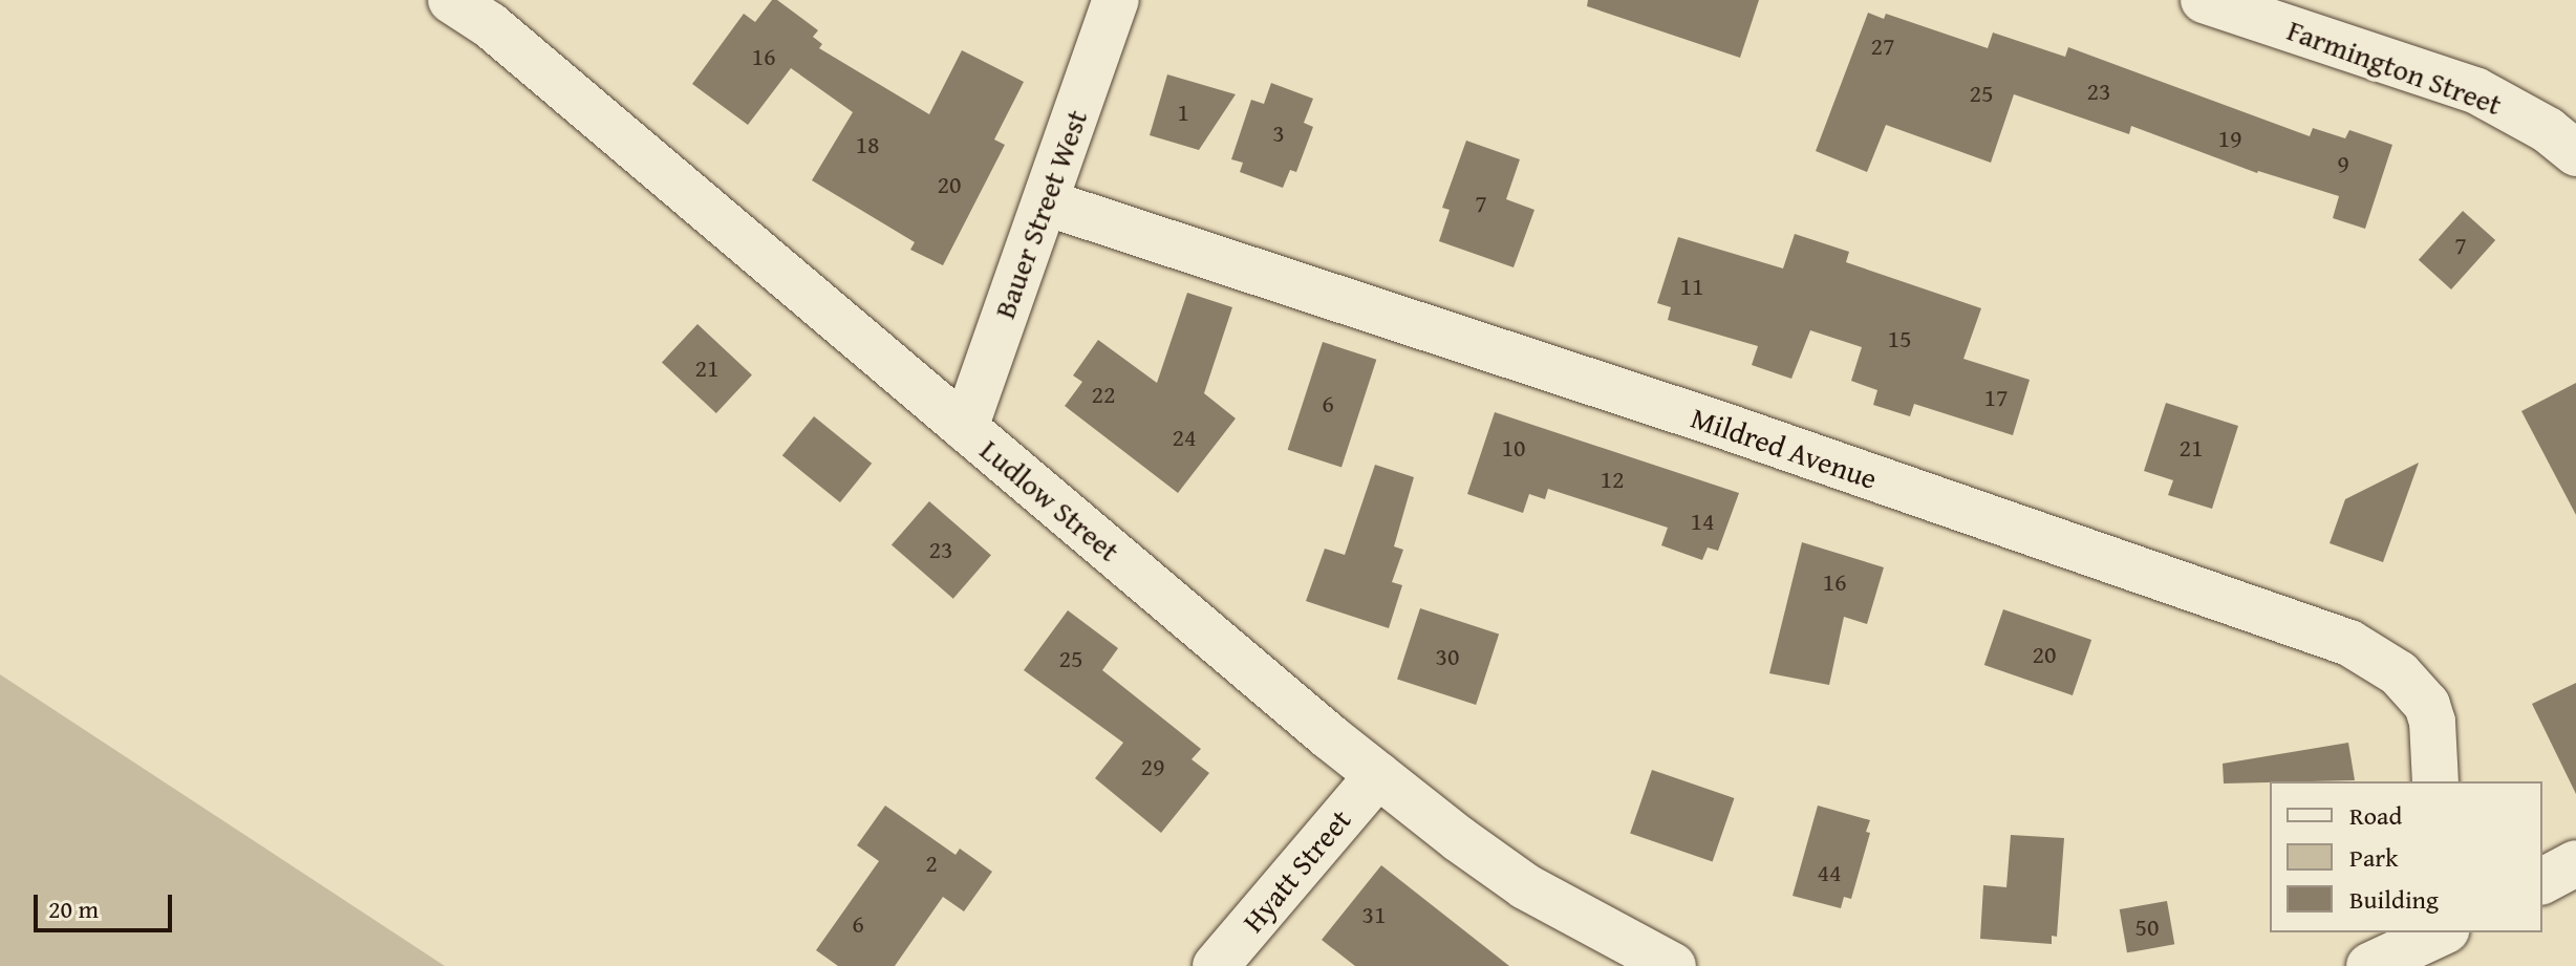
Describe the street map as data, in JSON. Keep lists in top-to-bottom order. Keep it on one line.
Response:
{"streets":{"street":["Farmington Street","Bauer Street West","Mildred Avenue","Ludlow Street","Hyatt Street"]},"crossings":[["Bauer Street West","Mildred Avenue"],["Bauer Street West","Ludlow Street"],["Ludlow Street","Hyatt Street"]],"house_numbers":["27","16","23","25","1","3","19","18","9","20","7","7","11","15","21","22","17","6","24","10","21","12","14","23","16","20","30","25","29","2","44","31","6","50"],"legend":["Road","Park","Building"],"scale_bar":"20 m"}
